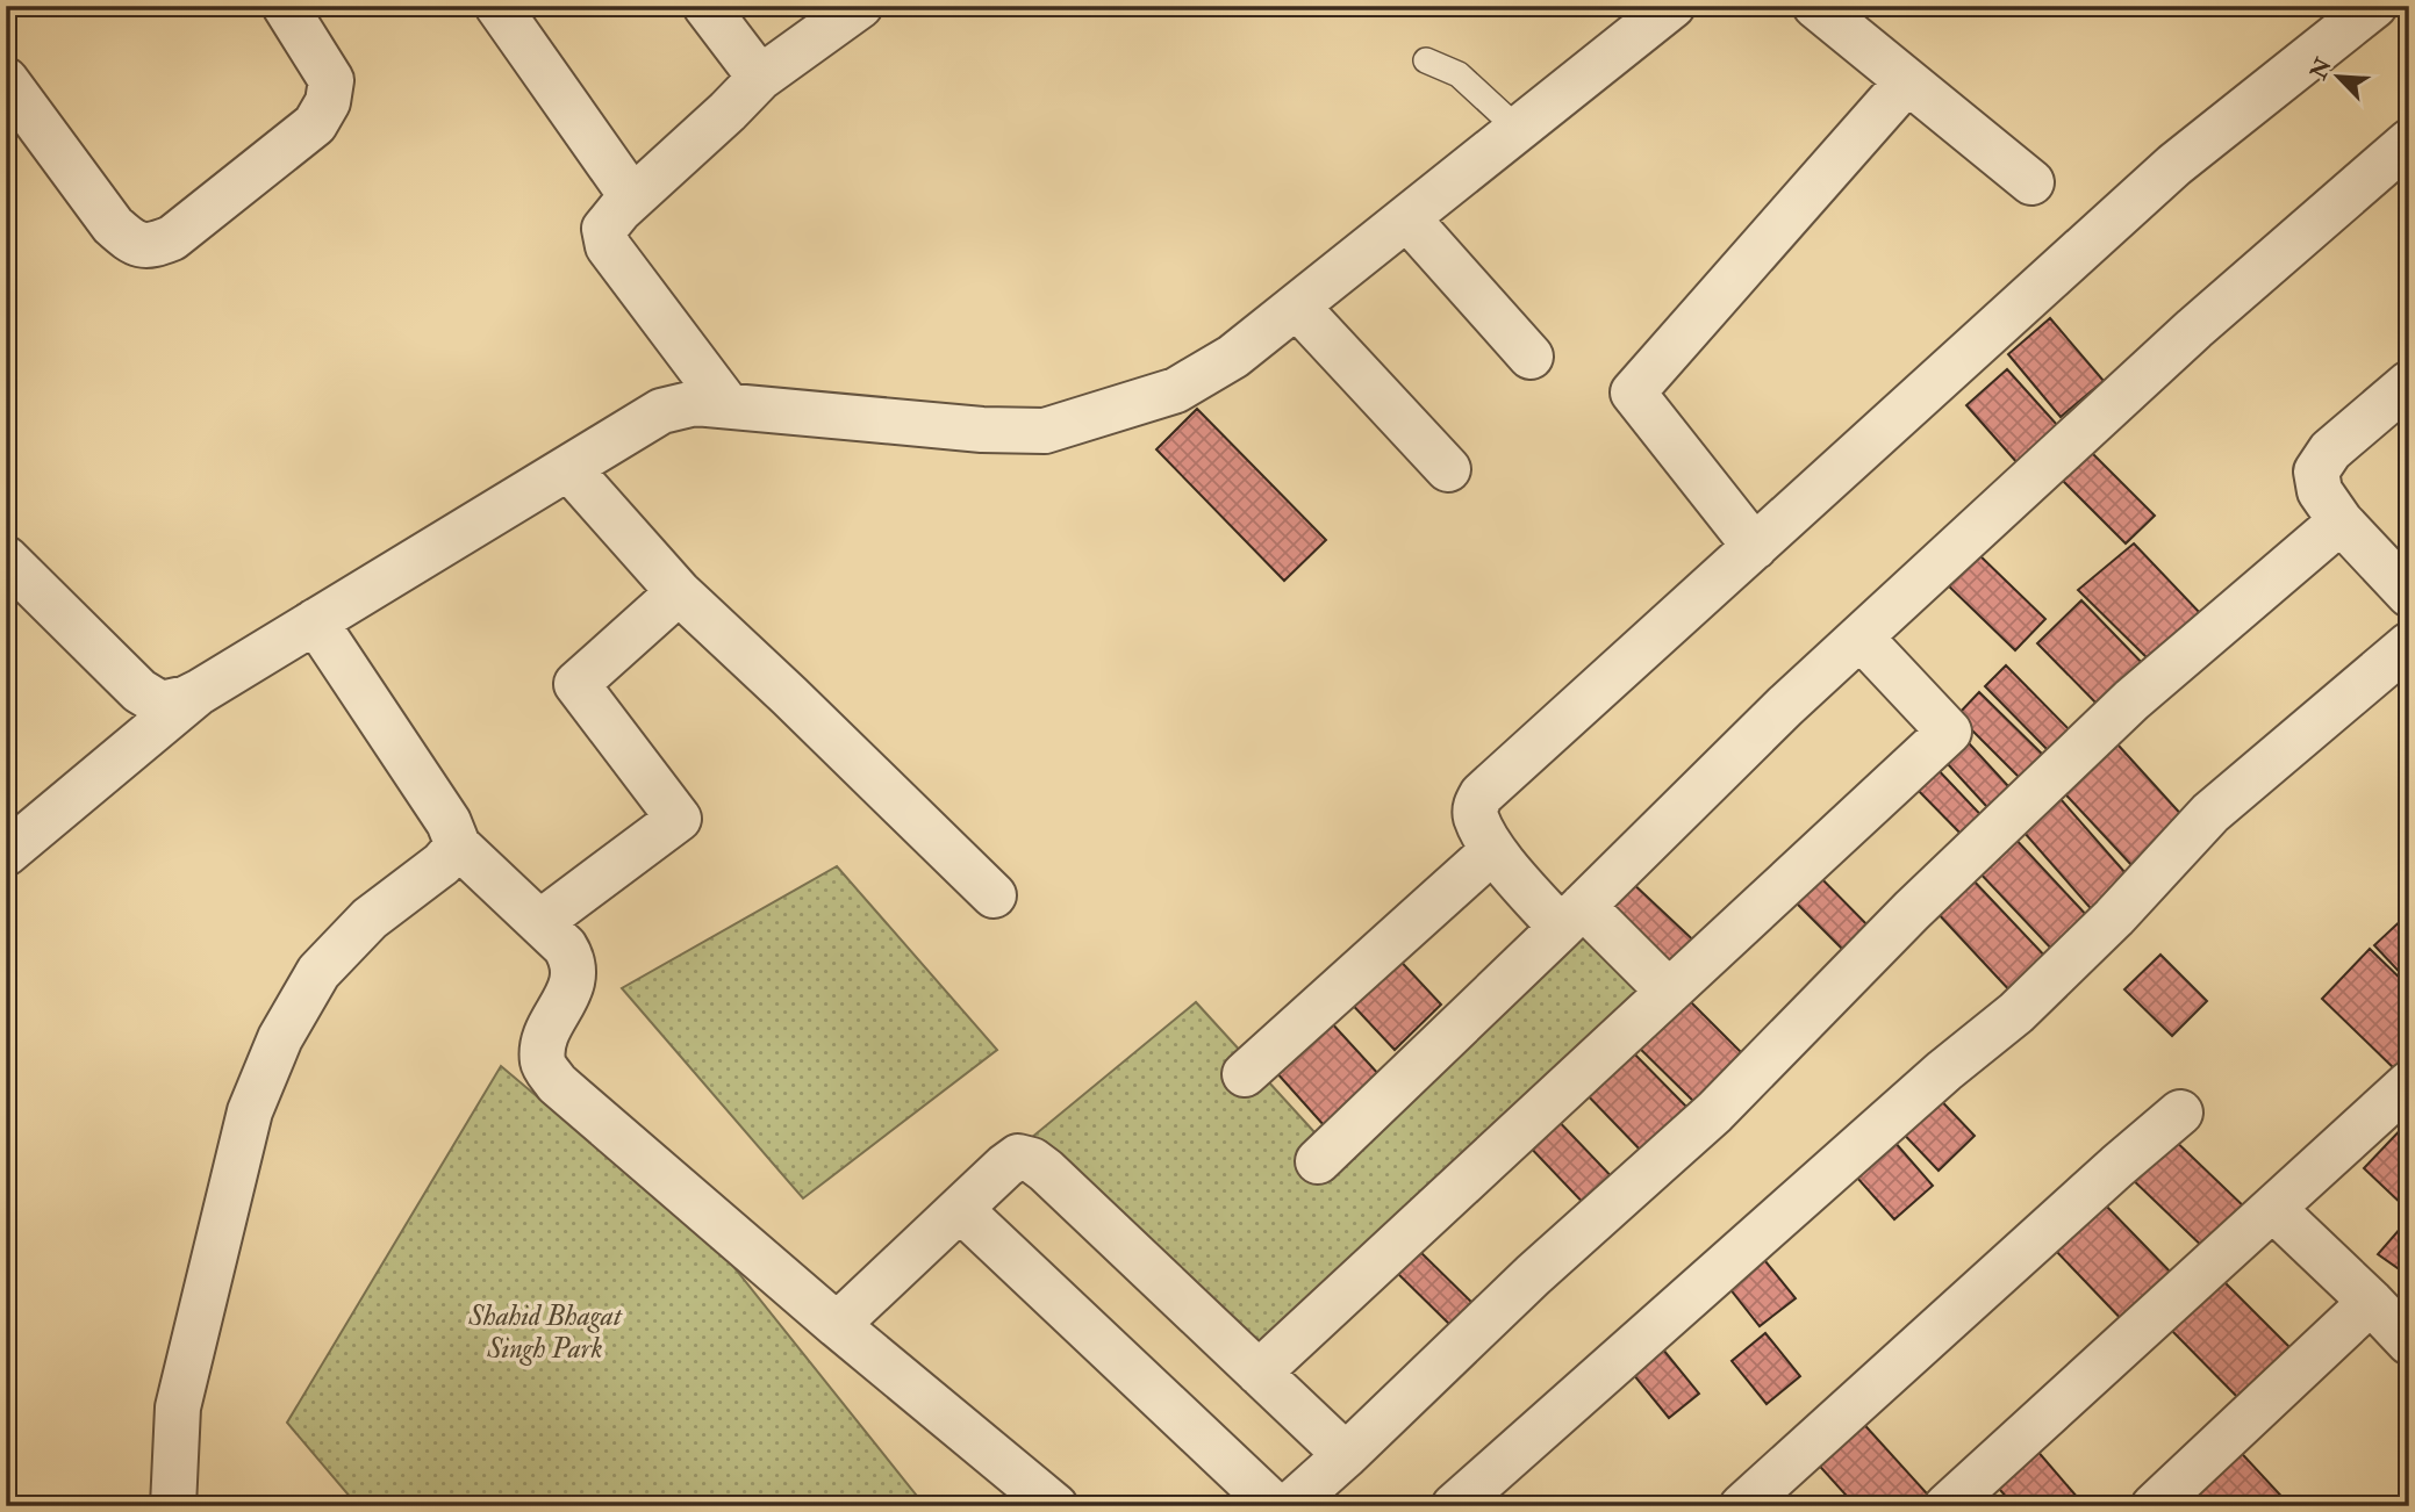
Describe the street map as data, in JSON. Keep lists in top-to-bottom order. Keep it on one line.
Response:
{"parks":["Shahid Bhagat Singh Park"],"north":"top left"}
